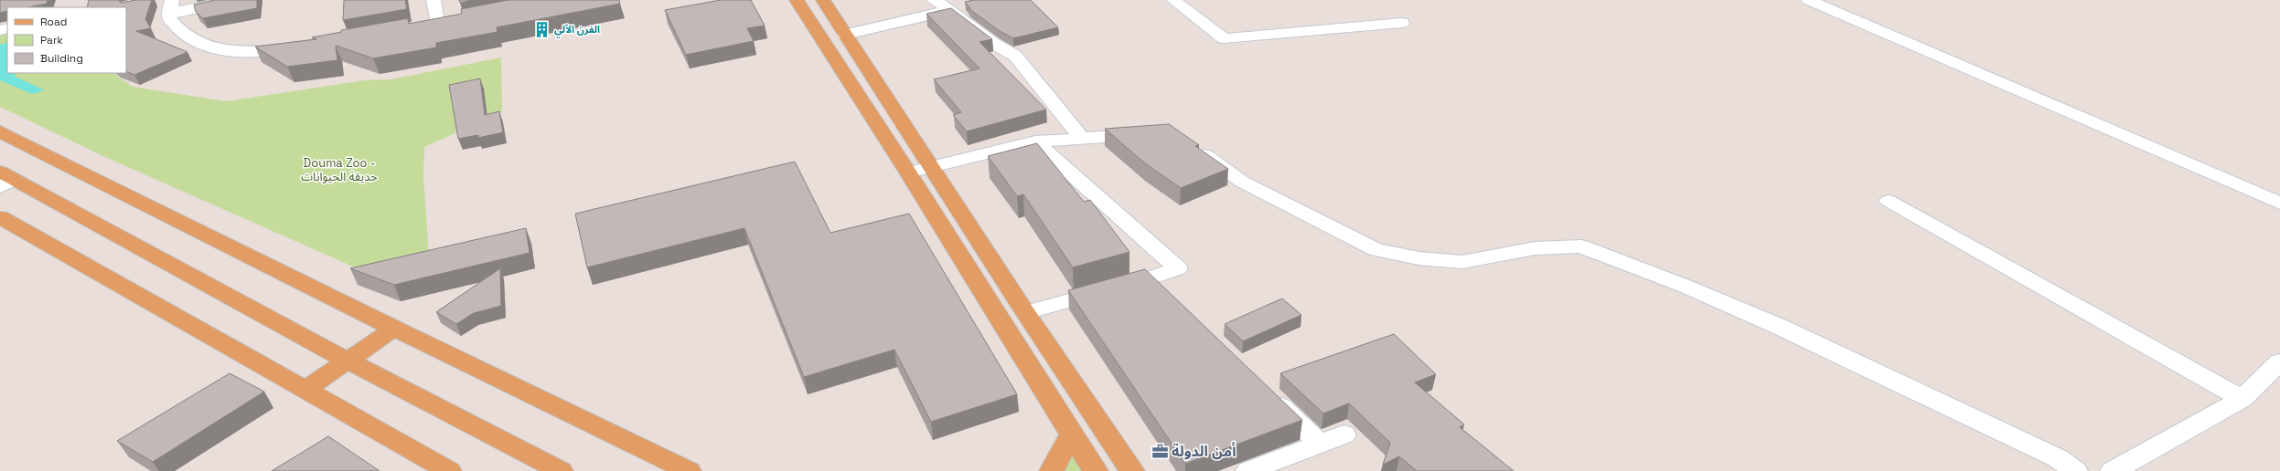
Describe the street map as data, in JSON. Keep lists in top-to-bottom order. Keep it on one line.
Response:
{"parks":["Douma Zoo - حديقة الحيوانات"],"places":{"building":["الفرن الآلي"],"office":["أمن الدولة"]},"legend":["Road","Park","Building"]}
